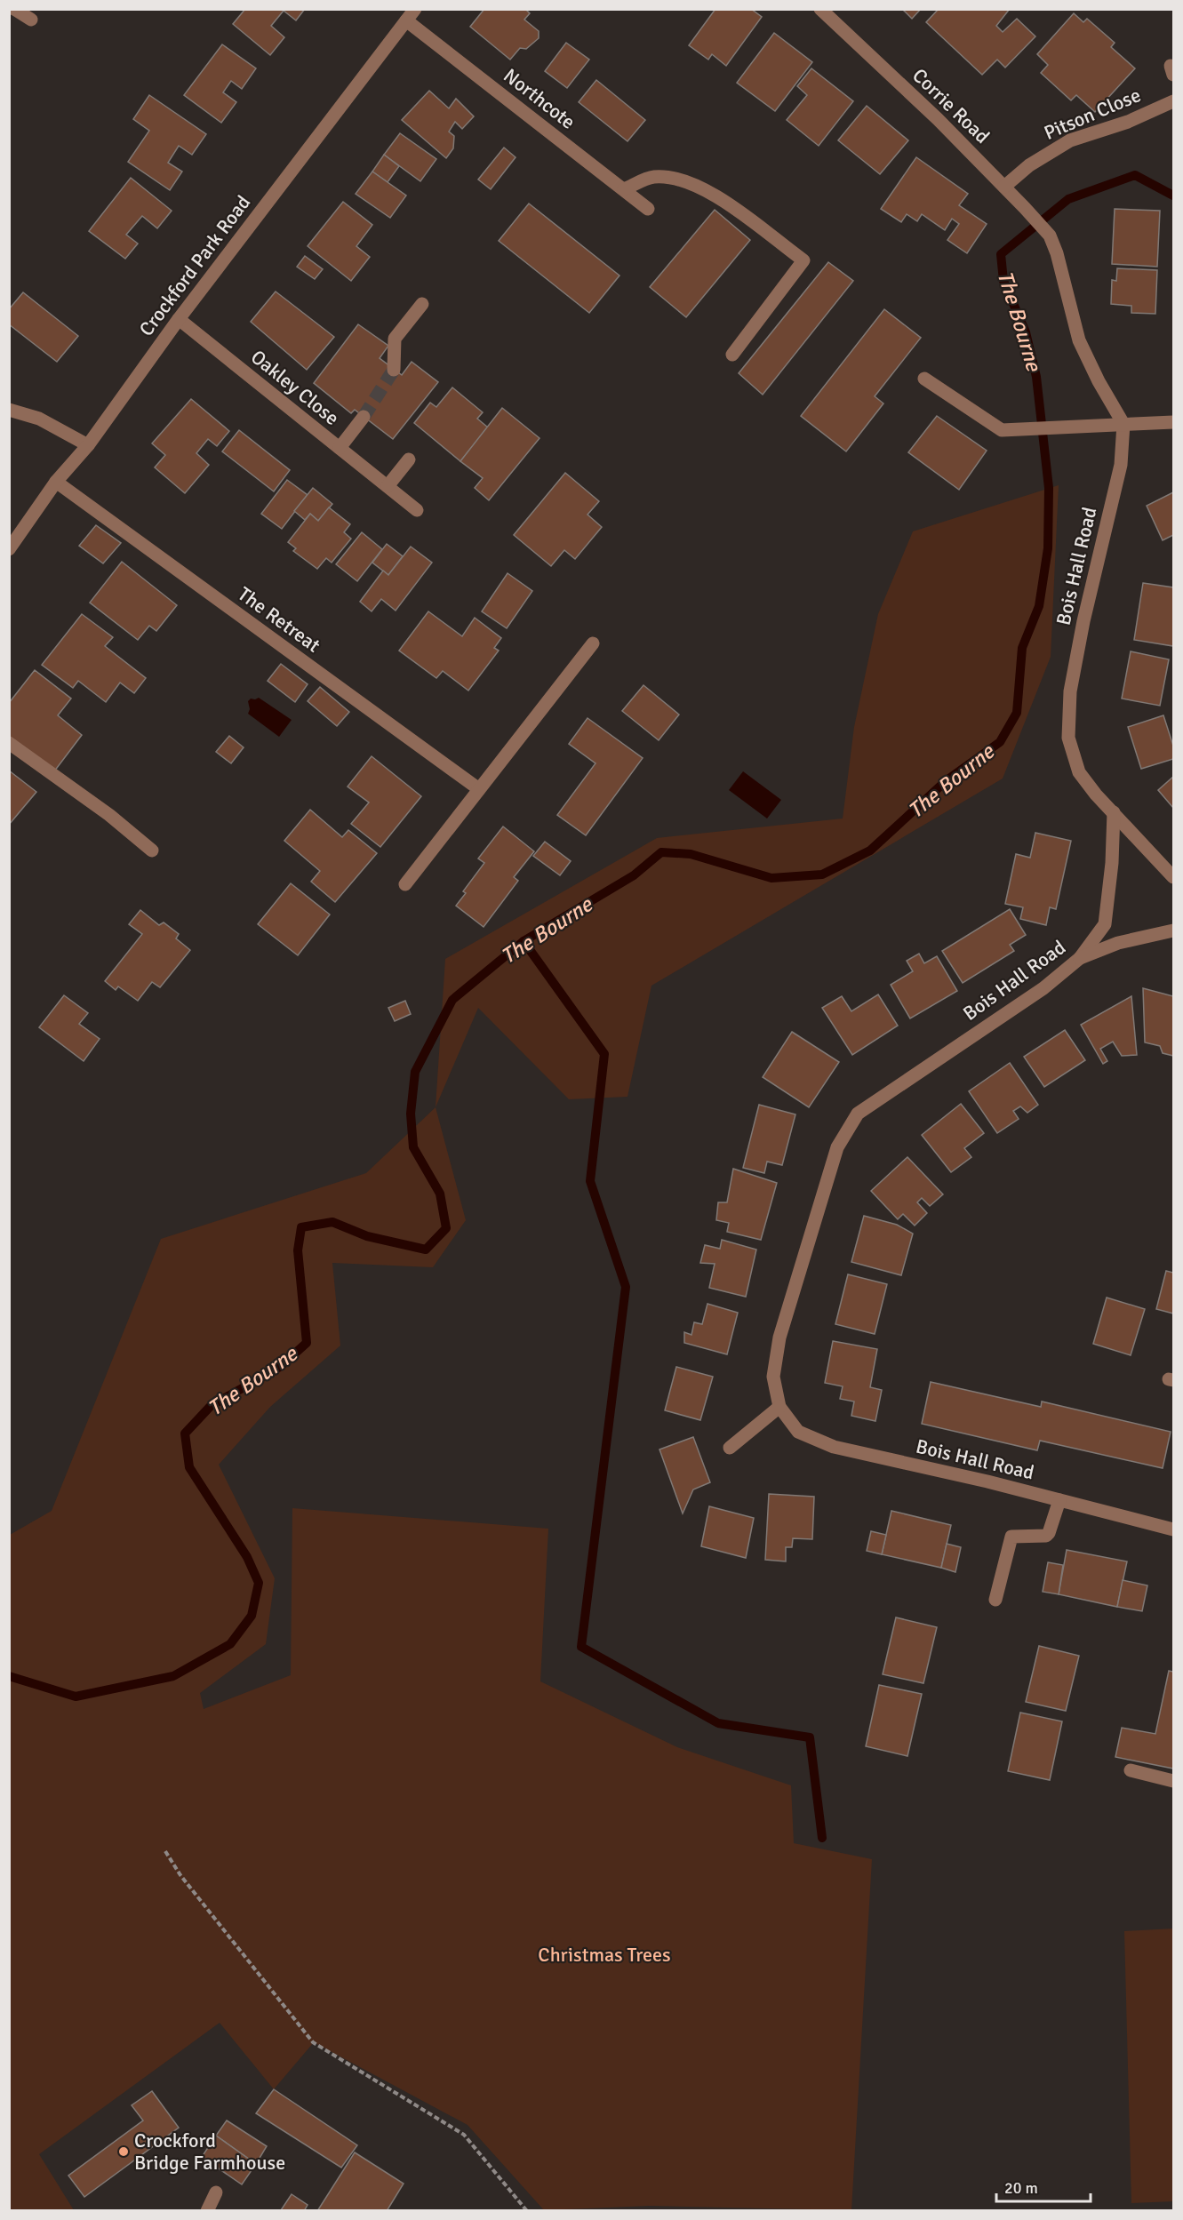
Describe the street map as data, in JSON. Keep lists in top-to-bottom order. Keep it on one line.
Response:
{"streets":{"street":["Northcote","Corrie Road","Pitson Close","Crockford Park Road","Oakley Close","Bois Hall Road","The Retreat"]},"crossings":[["Northcote","Crockford Park Road"],["Corrie Road","Pitson Close"],["Corrie Road","Bois Hall Road"],["Crockford Park Road","Oakley Close"],["Crockford Park Road","The Retreat"]],"water":["The Bourne"],"parks":["Christmas Trees"],"places":["Crockford Bridge Farmhouse"],"scale_bar":"20 m"}
